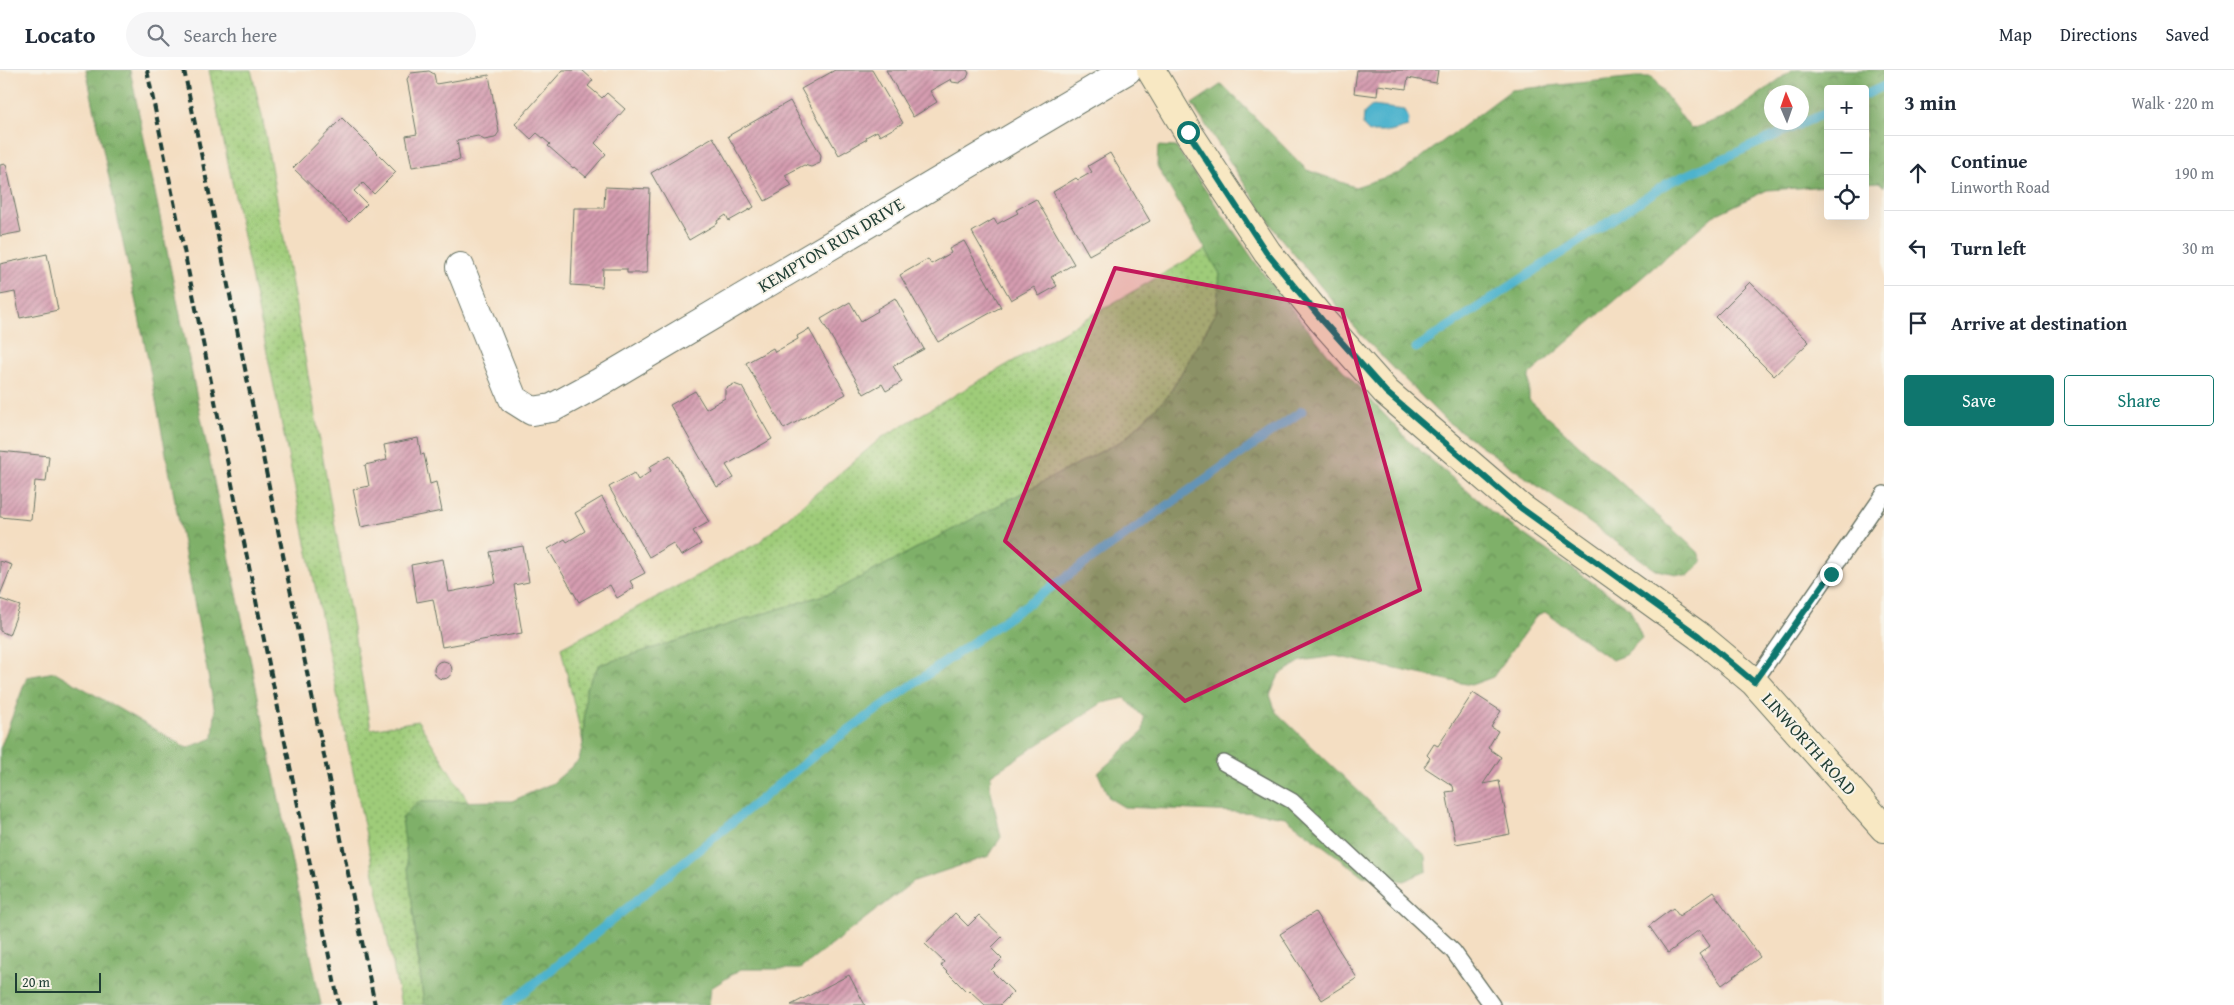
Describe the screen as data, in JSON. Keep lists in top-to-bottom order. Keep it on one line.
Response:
{"streets":{"main road":["LINWORTH ROAD"],"street":["KEMPTON RUN DRIVE"]},"scale_bar":"20 m","north":"top","page":{"header":"Locato","search":"Search here","nav":["Map","Directions","Saved"],"heading":["3 min","Walk · 220 m"],"map_buttons":["+","−"],"list":[["Continue","Linworth Road","190 m"],["Turn left","30 m"],"Arrive at destination"],"buttons":["Save","Share"],"scale":"20 m"}}
